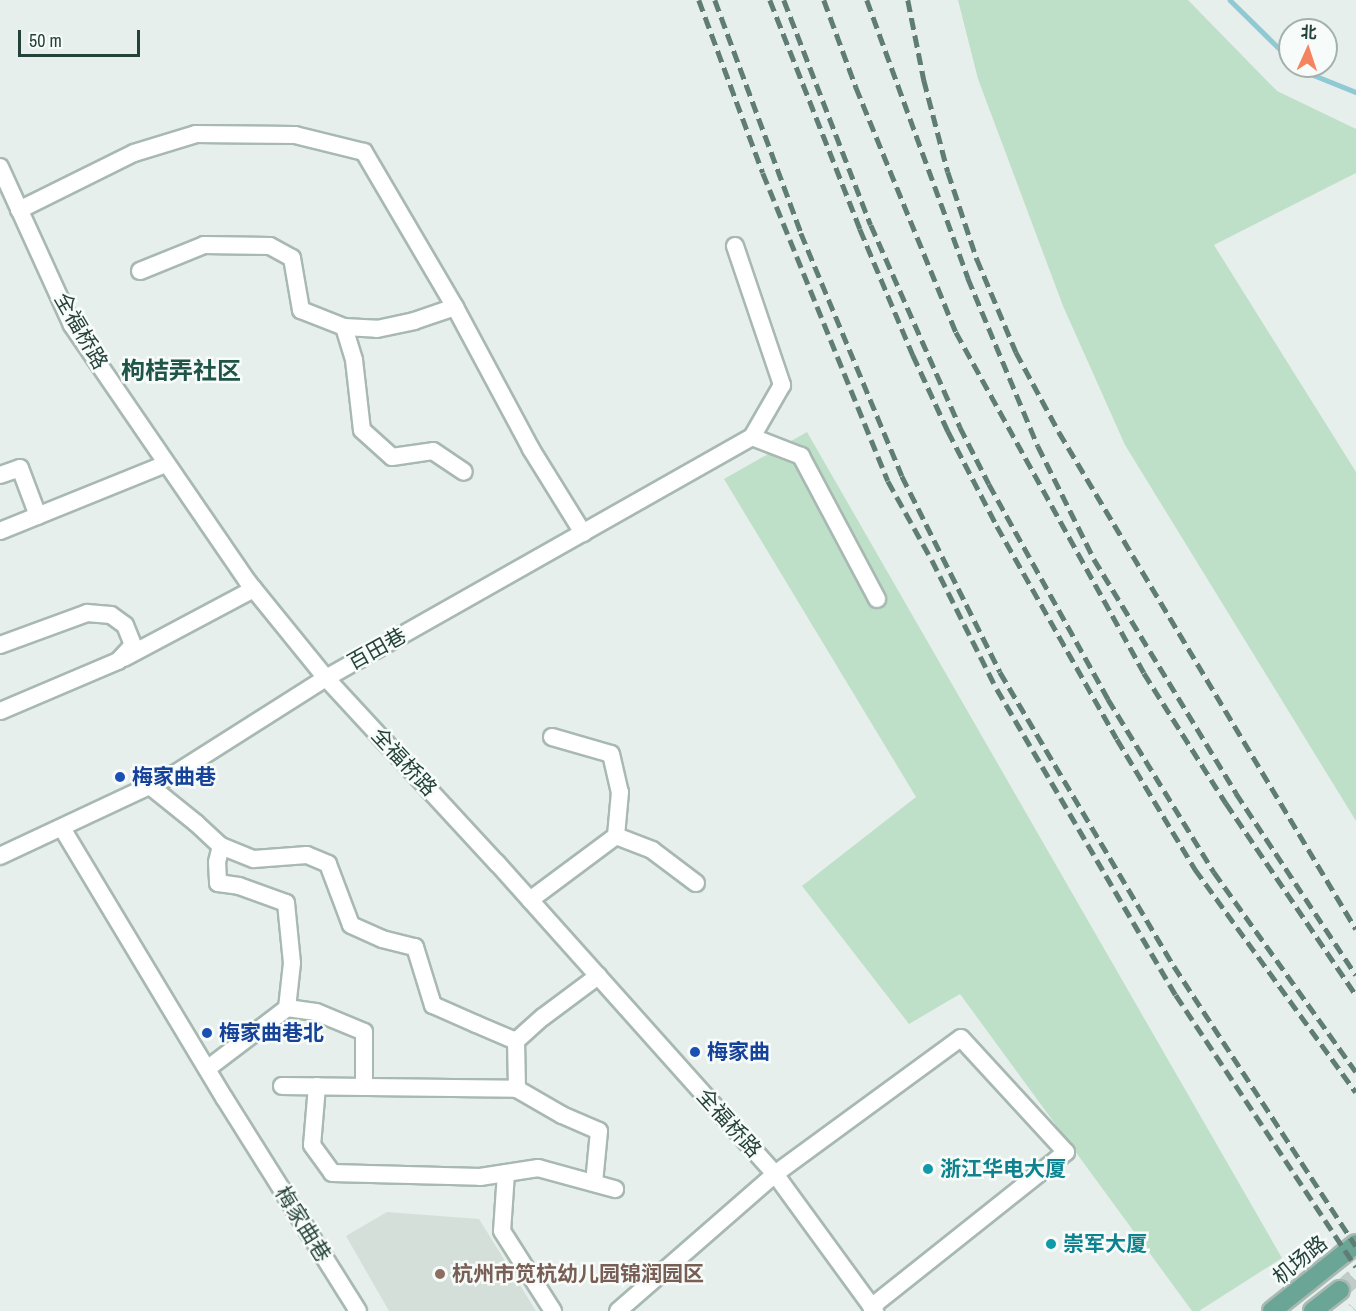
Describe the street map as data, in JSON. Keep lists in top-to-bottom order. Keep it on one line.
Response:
{"streets":{"main road":["机场路"],"street":["全福桥路","百田巷","梅家曲巷"]},"crossings":[["全福桥路","百田巷"],["百田巷","梅家曲巷"]],"districts":["枸桔弄社区"],"places":["梅家曲巷","梅家曲巷北","梅家曲","浙江华电大厦","崇军大厦","杭州市笕杭幼儿园锦润园区"],"scale_bar":"50 m","north":"top"}
